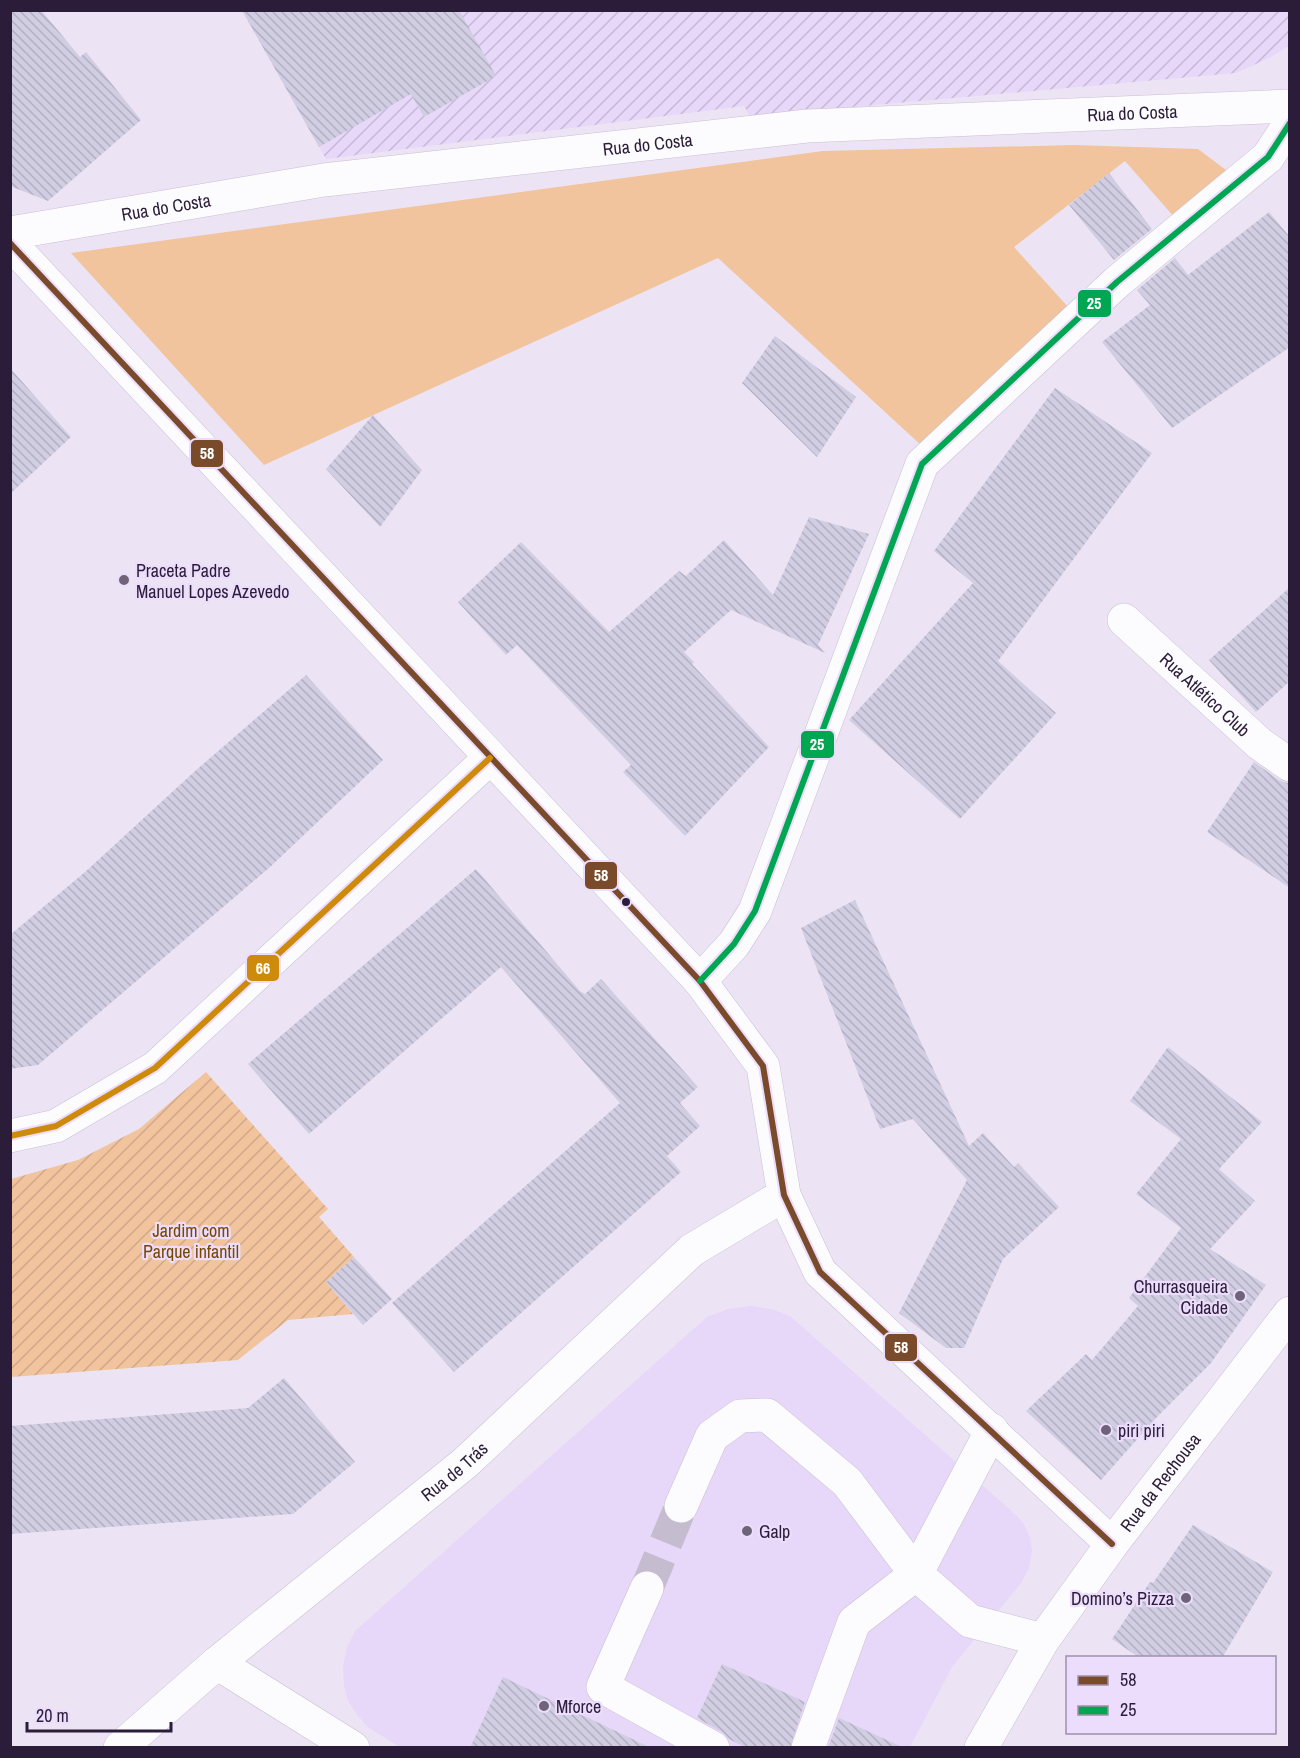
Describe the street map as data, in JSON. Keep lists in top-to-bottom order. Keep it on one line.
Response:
{"streets":{"street":["Rua do Costa","Rua Atlético Club","Rua de Trás","Rua da Rechousa"]},"parks":["Jardim com Parque infantil"],"places":["Praceta Padre Manuel Lopes Azevedo","Churrasqueira Cidade","piri piri","Galp","Domino’s Pizza","Mforce"],"lines":["transit line 25","transit line 58","transit line 66"],"legend":["58","25"],"scale_bar":"20 m"}
